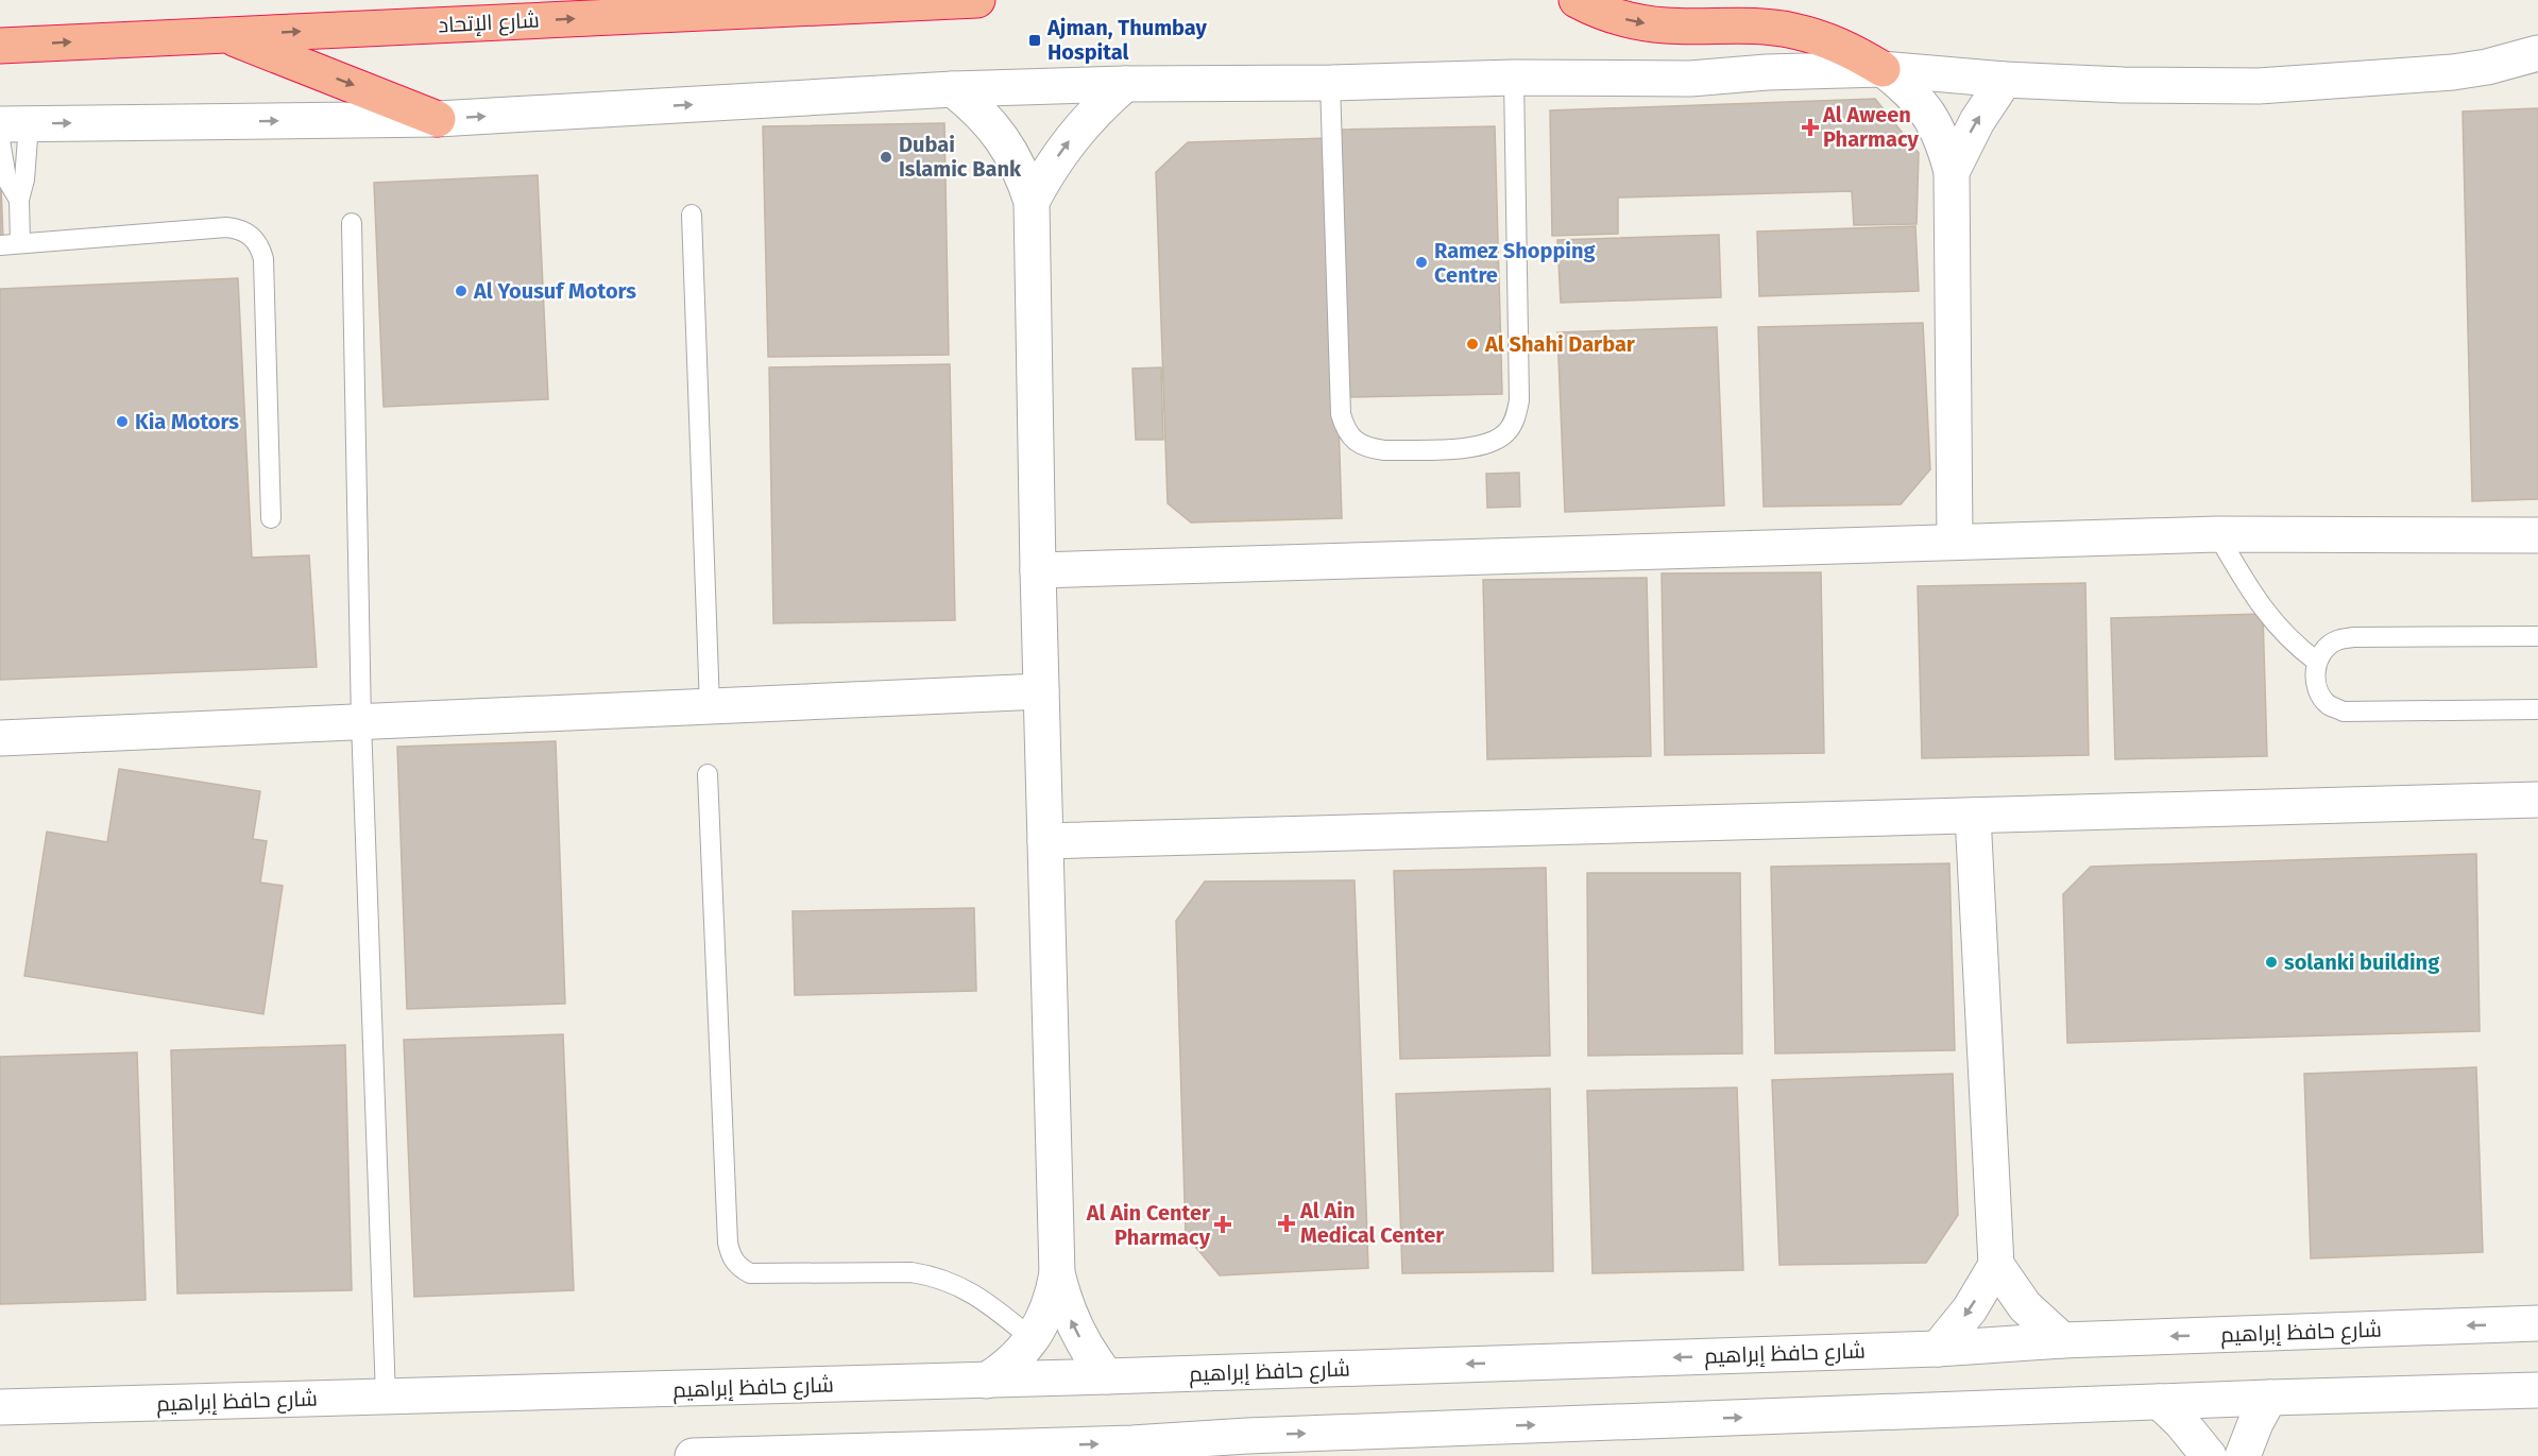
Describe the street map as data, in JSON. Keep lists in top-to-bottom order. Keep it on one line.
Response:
{"streets":{"highway":["شارع الإتحاد"],"street":["شارع حافظ إبراهيم"]},"one_way":["شارع الإتحاد"],"places":{"transit":["Ajman, Thumbay Hospital"],"health":["Al Aween Pharmacy","Al Ain Medical Center","Al Ain Center Pharmacy"],"other":["Dubai Islamic Bank","Ramez Shopping Centre","Al Yousuf Motors","Al Shahi Darbar","Kia Motors","solanki building"]}}
